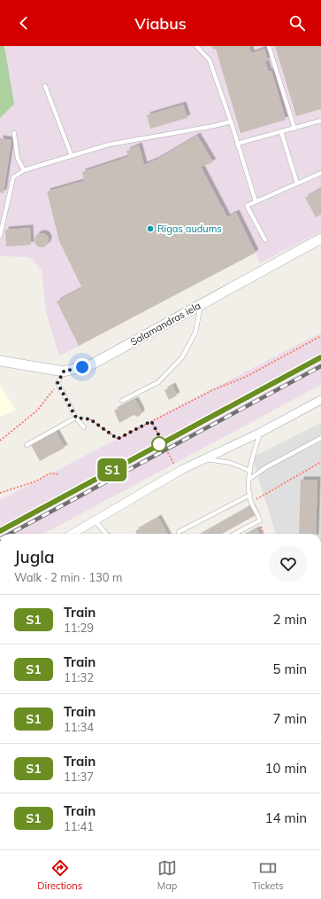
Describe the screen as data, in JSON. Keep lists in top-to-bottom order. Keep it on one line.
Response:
{"streets":{"street":["Salamandras iela"]},"places":["Rīgas audums"],"page":{"header":"Viabus","on_map":"S1","heading":["Jugla","Walk · 2 min · 130 m"],"list":[{"mark":"S1","name":"Train","note":"11:29","value":"2 min"},{"mark":"S1","name":"Train","note":"11:32","value":"5 min"},{"mark":"S1","name":"Train","note":"11:34","value":"7 min"},{"mark":"S1","name":"Train","note":"11:37","value":"10 min"},{"mark":"S1","name":"Train","note":"11:41","value":"14 min"}],"tabs":["Directions","Map","Tickets"]}}
